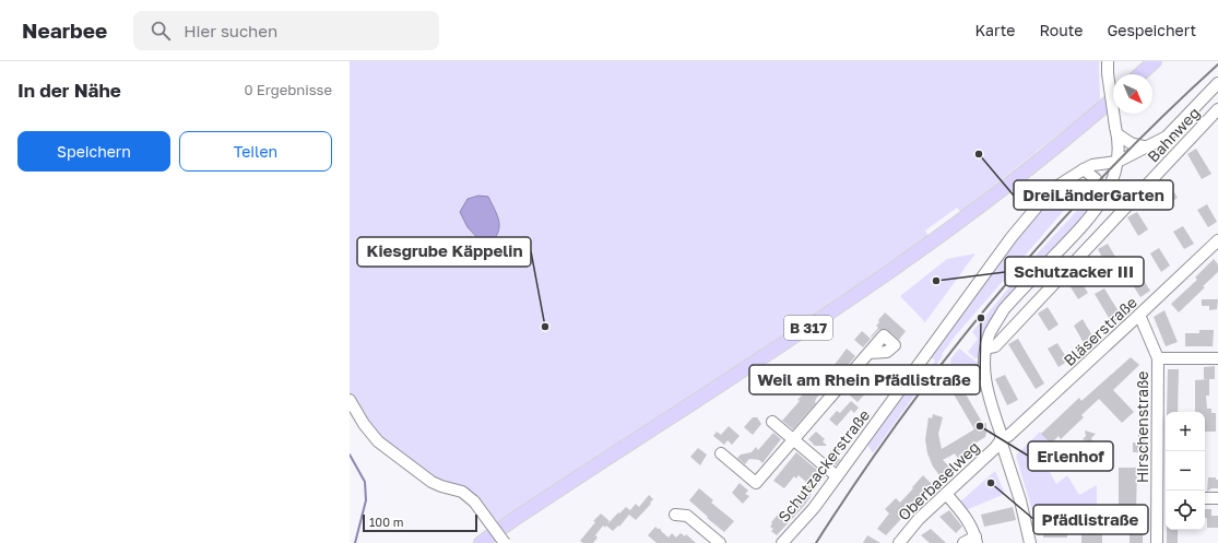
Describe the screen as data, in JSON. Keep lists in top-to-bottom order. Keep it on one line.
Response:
{"streets":{"main road":["B 317"],"street":["Bahnweg","Bläserstraße","Hirschenstraße","Schutzackerstraße","Oberbaselweg"]},"crossings":[["Bläserstraße","Hirschenstraße"],["Bläserstraße","Oberbaselweg"]],"places":["DreiLänderGarten","Schutzacker III","Weil am Rhein Pfädlistraße","Kiesgrube Käppelin","Erlenhof","Pfädlistraße"],"scale_bar":"100 m","north":"bottom right","page":{"header":"Nearbee","search":"Hier suchen","nav":["Karte","Route","Gespeichert"],"heading":["In der Nähe","0 Ergebnisse"],"buttons":["Speichern","Teilen"],"map_buttons":["+","−"],"scale":"100 m"}}
